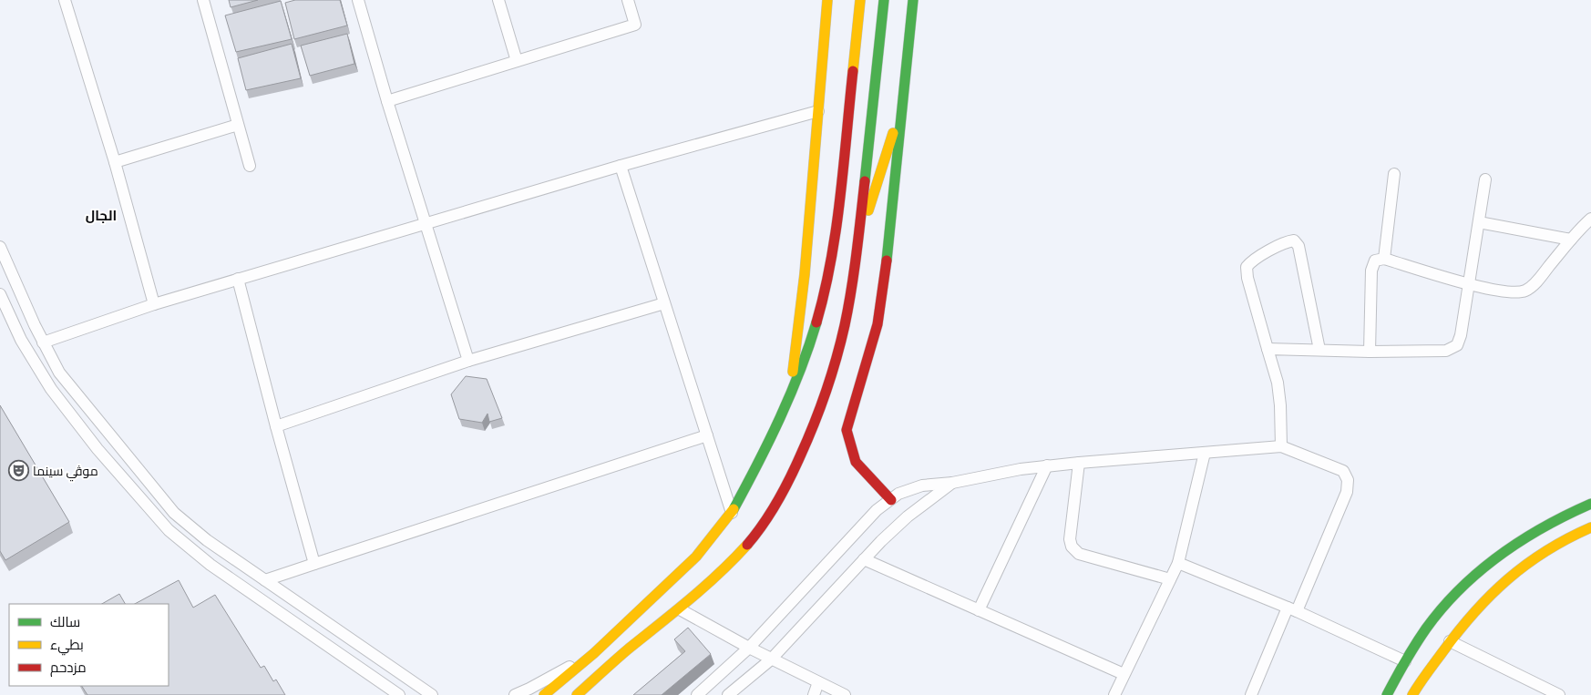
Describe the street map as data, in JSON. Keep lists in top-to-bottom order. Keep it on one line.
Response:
{"districts":["الجال"],"places":{"theatre":["موڤي سينما"]},"legend":["سالك","بطيء","مزدحم"]}
